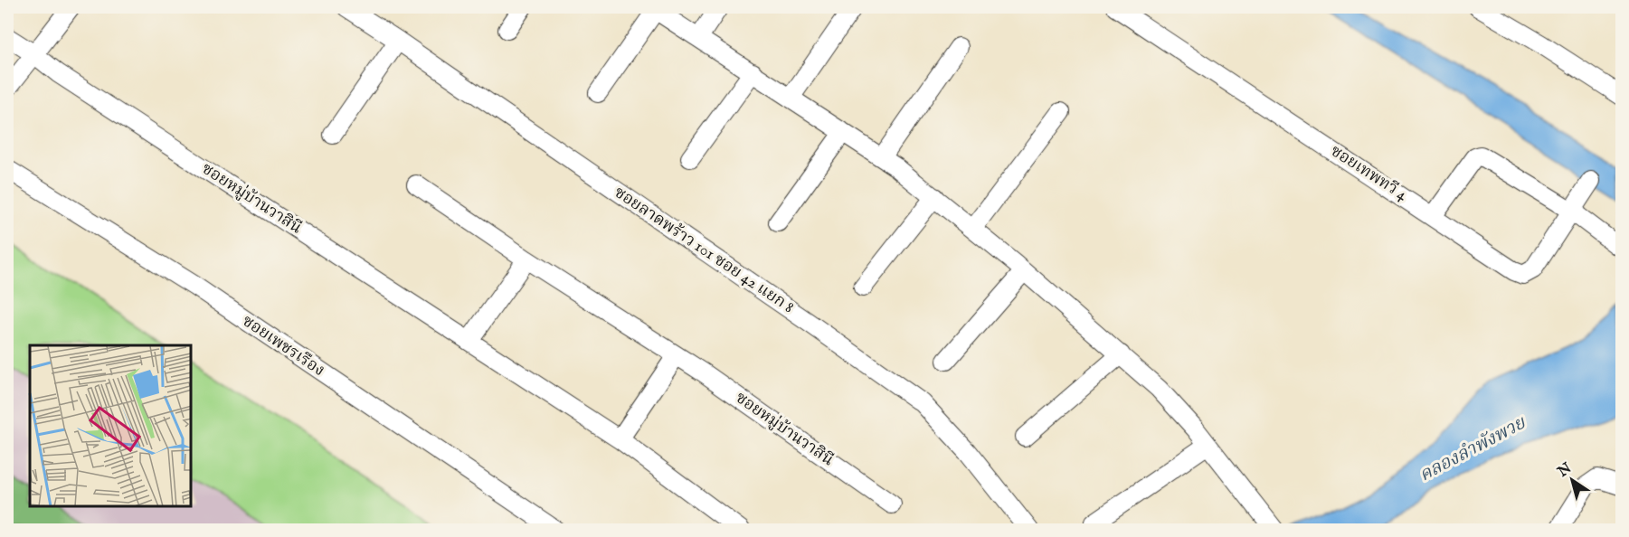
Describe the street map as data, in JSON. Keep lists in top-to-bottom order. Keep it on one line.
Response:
{"streets":{"street":["ซอยเทพทวี 4","ซอยหมู่บ้านวาสินี","ซอยลาดพร้าว 101 ซอย 42 แยก 8","ซอยเพชรเรือง"]},"water":["คลองลำพังพวย"],"north":"top left"}
